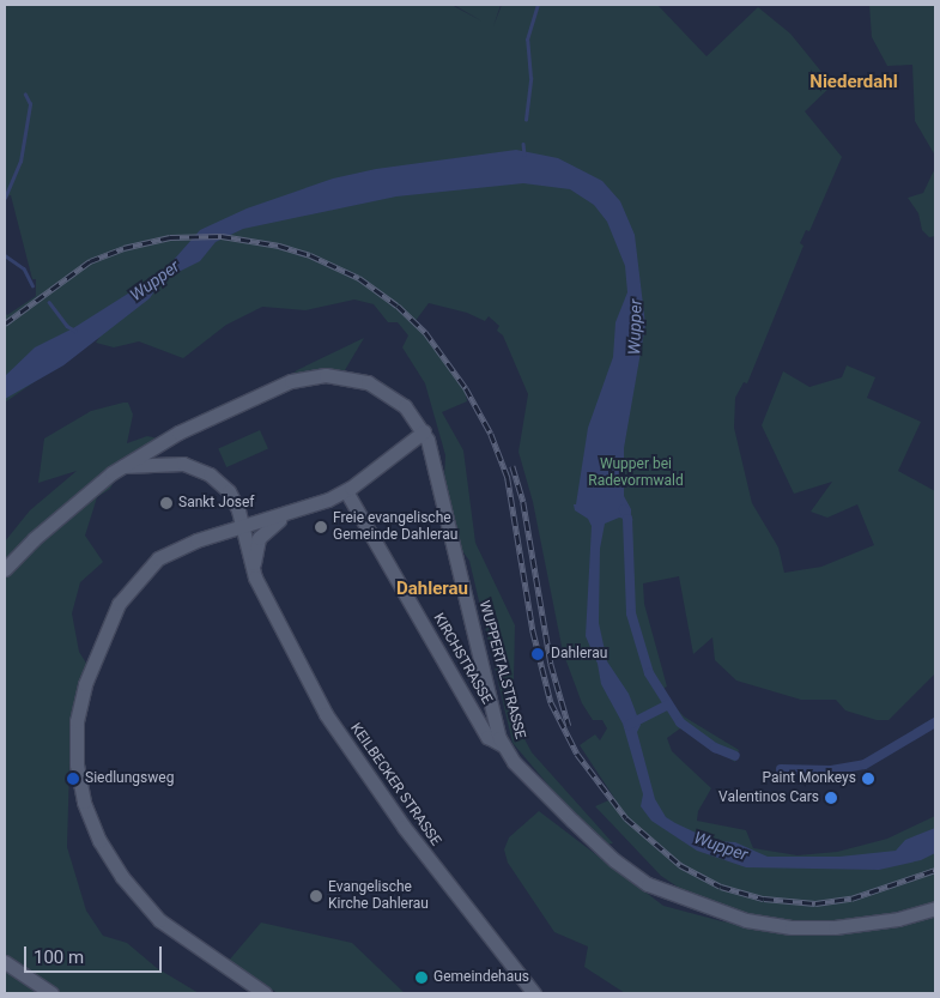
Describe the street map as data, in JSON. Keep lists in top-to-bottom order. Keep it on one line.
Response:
{"streets":{"main road":["KIRCHSTRASSE","WUPPERTALSTRASSE","KEILBECKER STRASSE"]},"crossings":[["KIRCHSTRASSE","WUPPERTALSTRASSE"],["WUPPERTALSTRASSE","KEILBECKER STRASSE"]],"districts":["Niederdahl","Dahlerau"],"water":["Wupper"],"parks":["Wupper bei Radevormwald"],"places":["Sankt Josef","Freie evangelische Gemeinde Dahlerau","Dahlerau","Siedlungsweg","Paint Monkeys","Valentinos Cars","Evangelische Kirche Dahlerau","Gemeindehaus"],"scale_bar":"100 m"}
